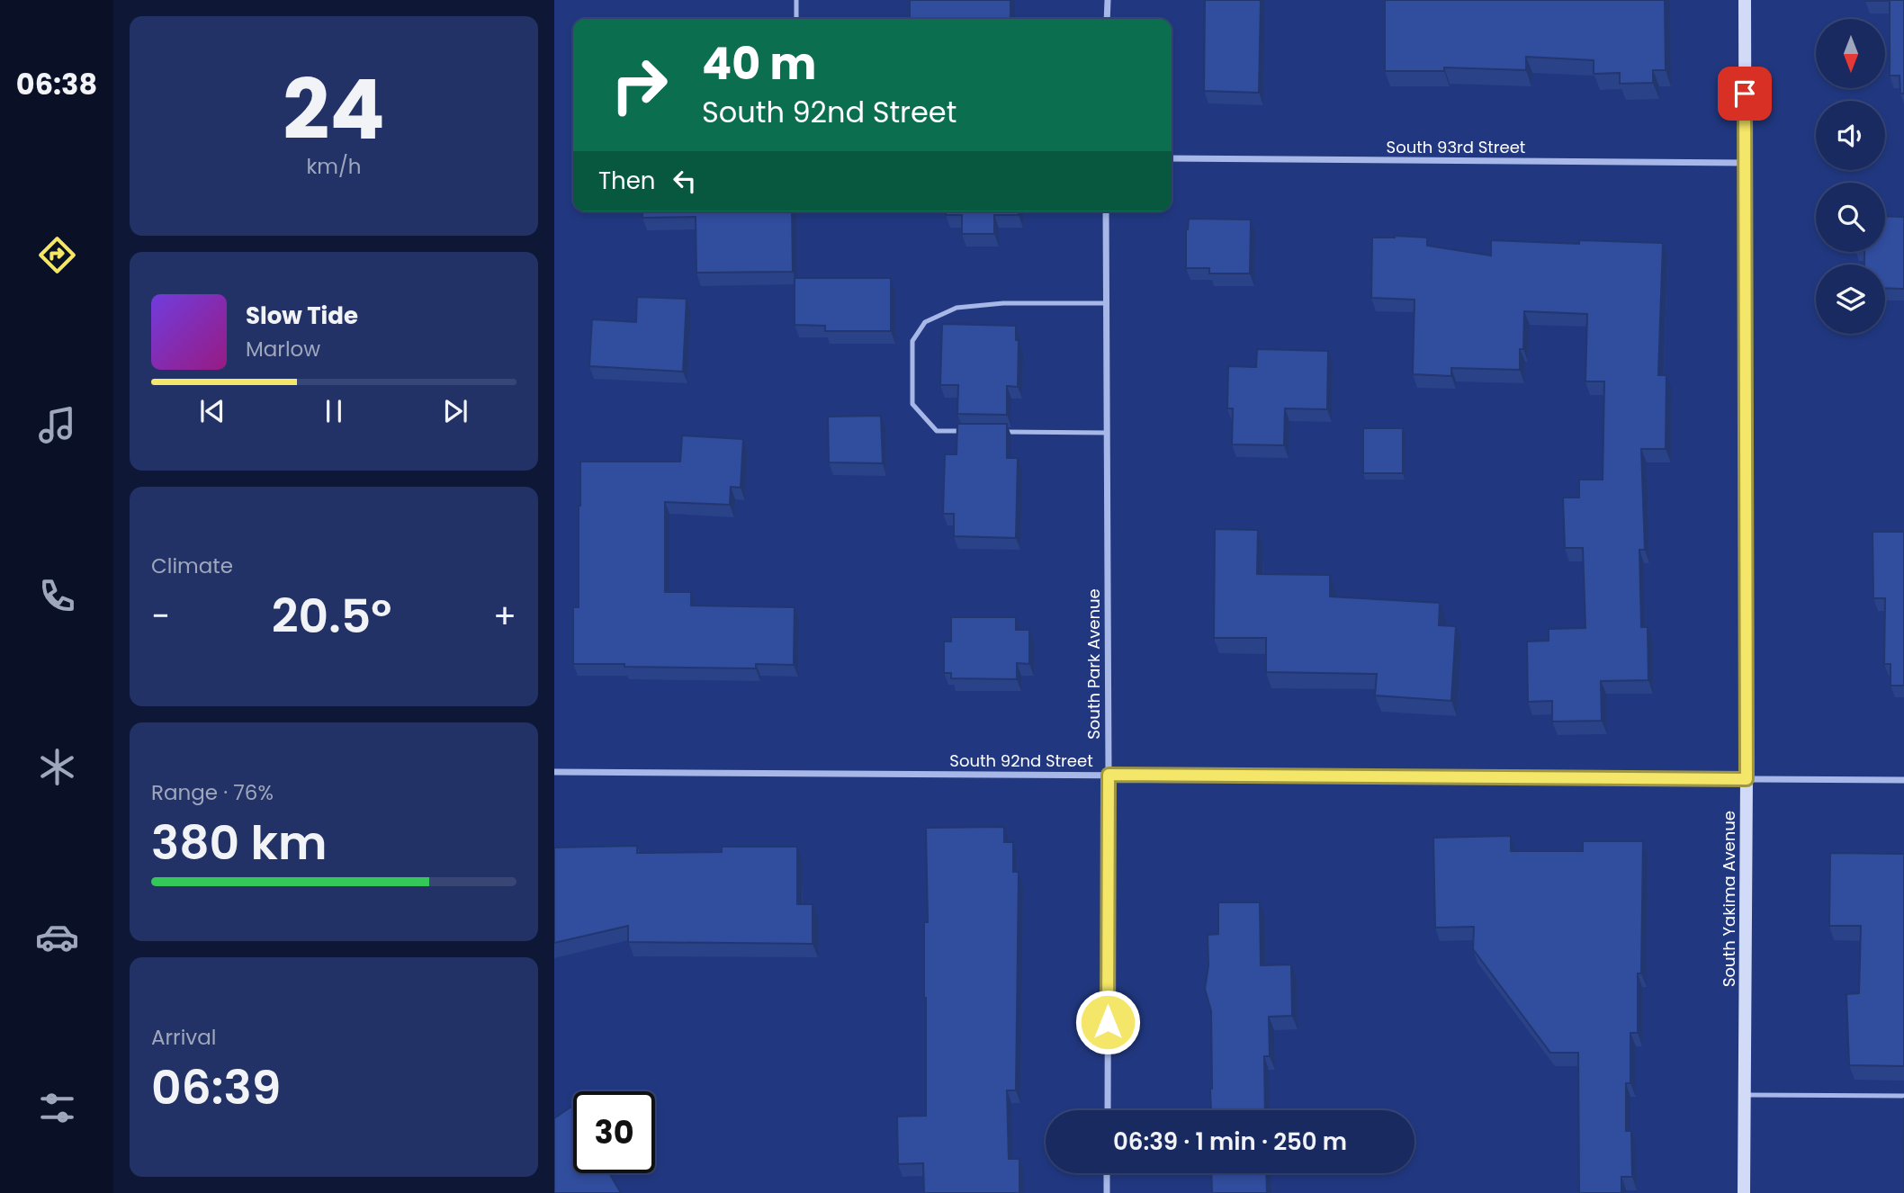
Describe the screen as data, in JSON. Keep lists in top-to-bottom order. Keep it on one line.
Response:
{"streets":{"main road":["South Yakima Avenue"],"street":["South 93rd Street","South Park Avenue","South 92nd Street"]},"crossings":[["South 93rd Street","South Yakima Avenue"],["South Park Avenue","South 92nd Street"],["South 92nd Street","South Yakima Avenue"]],"north":"bottom","page":{"tabs":"06:38","tile":[["24","km/h"],"Climate",["Range · 76%","380 km"],["Arrival","06:39"]],"turn":["40 m","South 92nd Street"],"then":"Then","song":["Slow Tide","Marlow"],"heat":["−","20.5°","+"],"limit":"30","trip":"06:39 · 1 min · 250 m"}}
